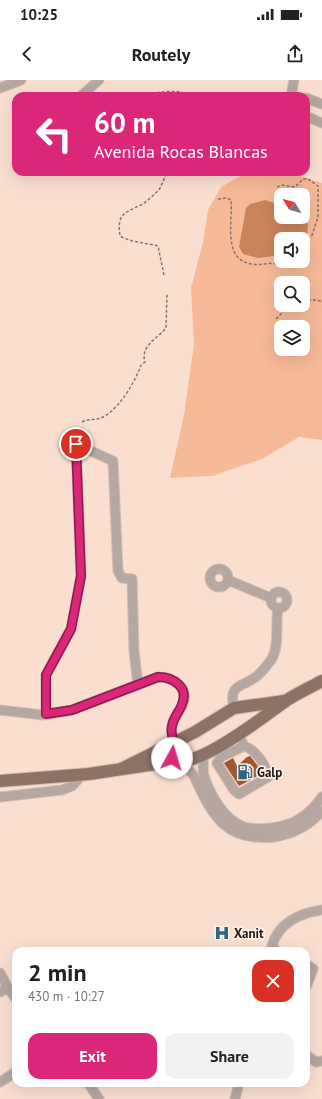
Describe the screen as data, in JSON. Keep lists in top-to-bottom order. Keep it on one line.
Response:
{"places":{"fuel station":["Galp"],"hospital":["Xanit"]},"north":"top left","page":{"status":"10:25","header":"Routely","turn":["60 m","Avenida Rocas Blancas"],"heading":["2 min","430 m · 10:27"],"buttons":["Exit","Share"]}}
